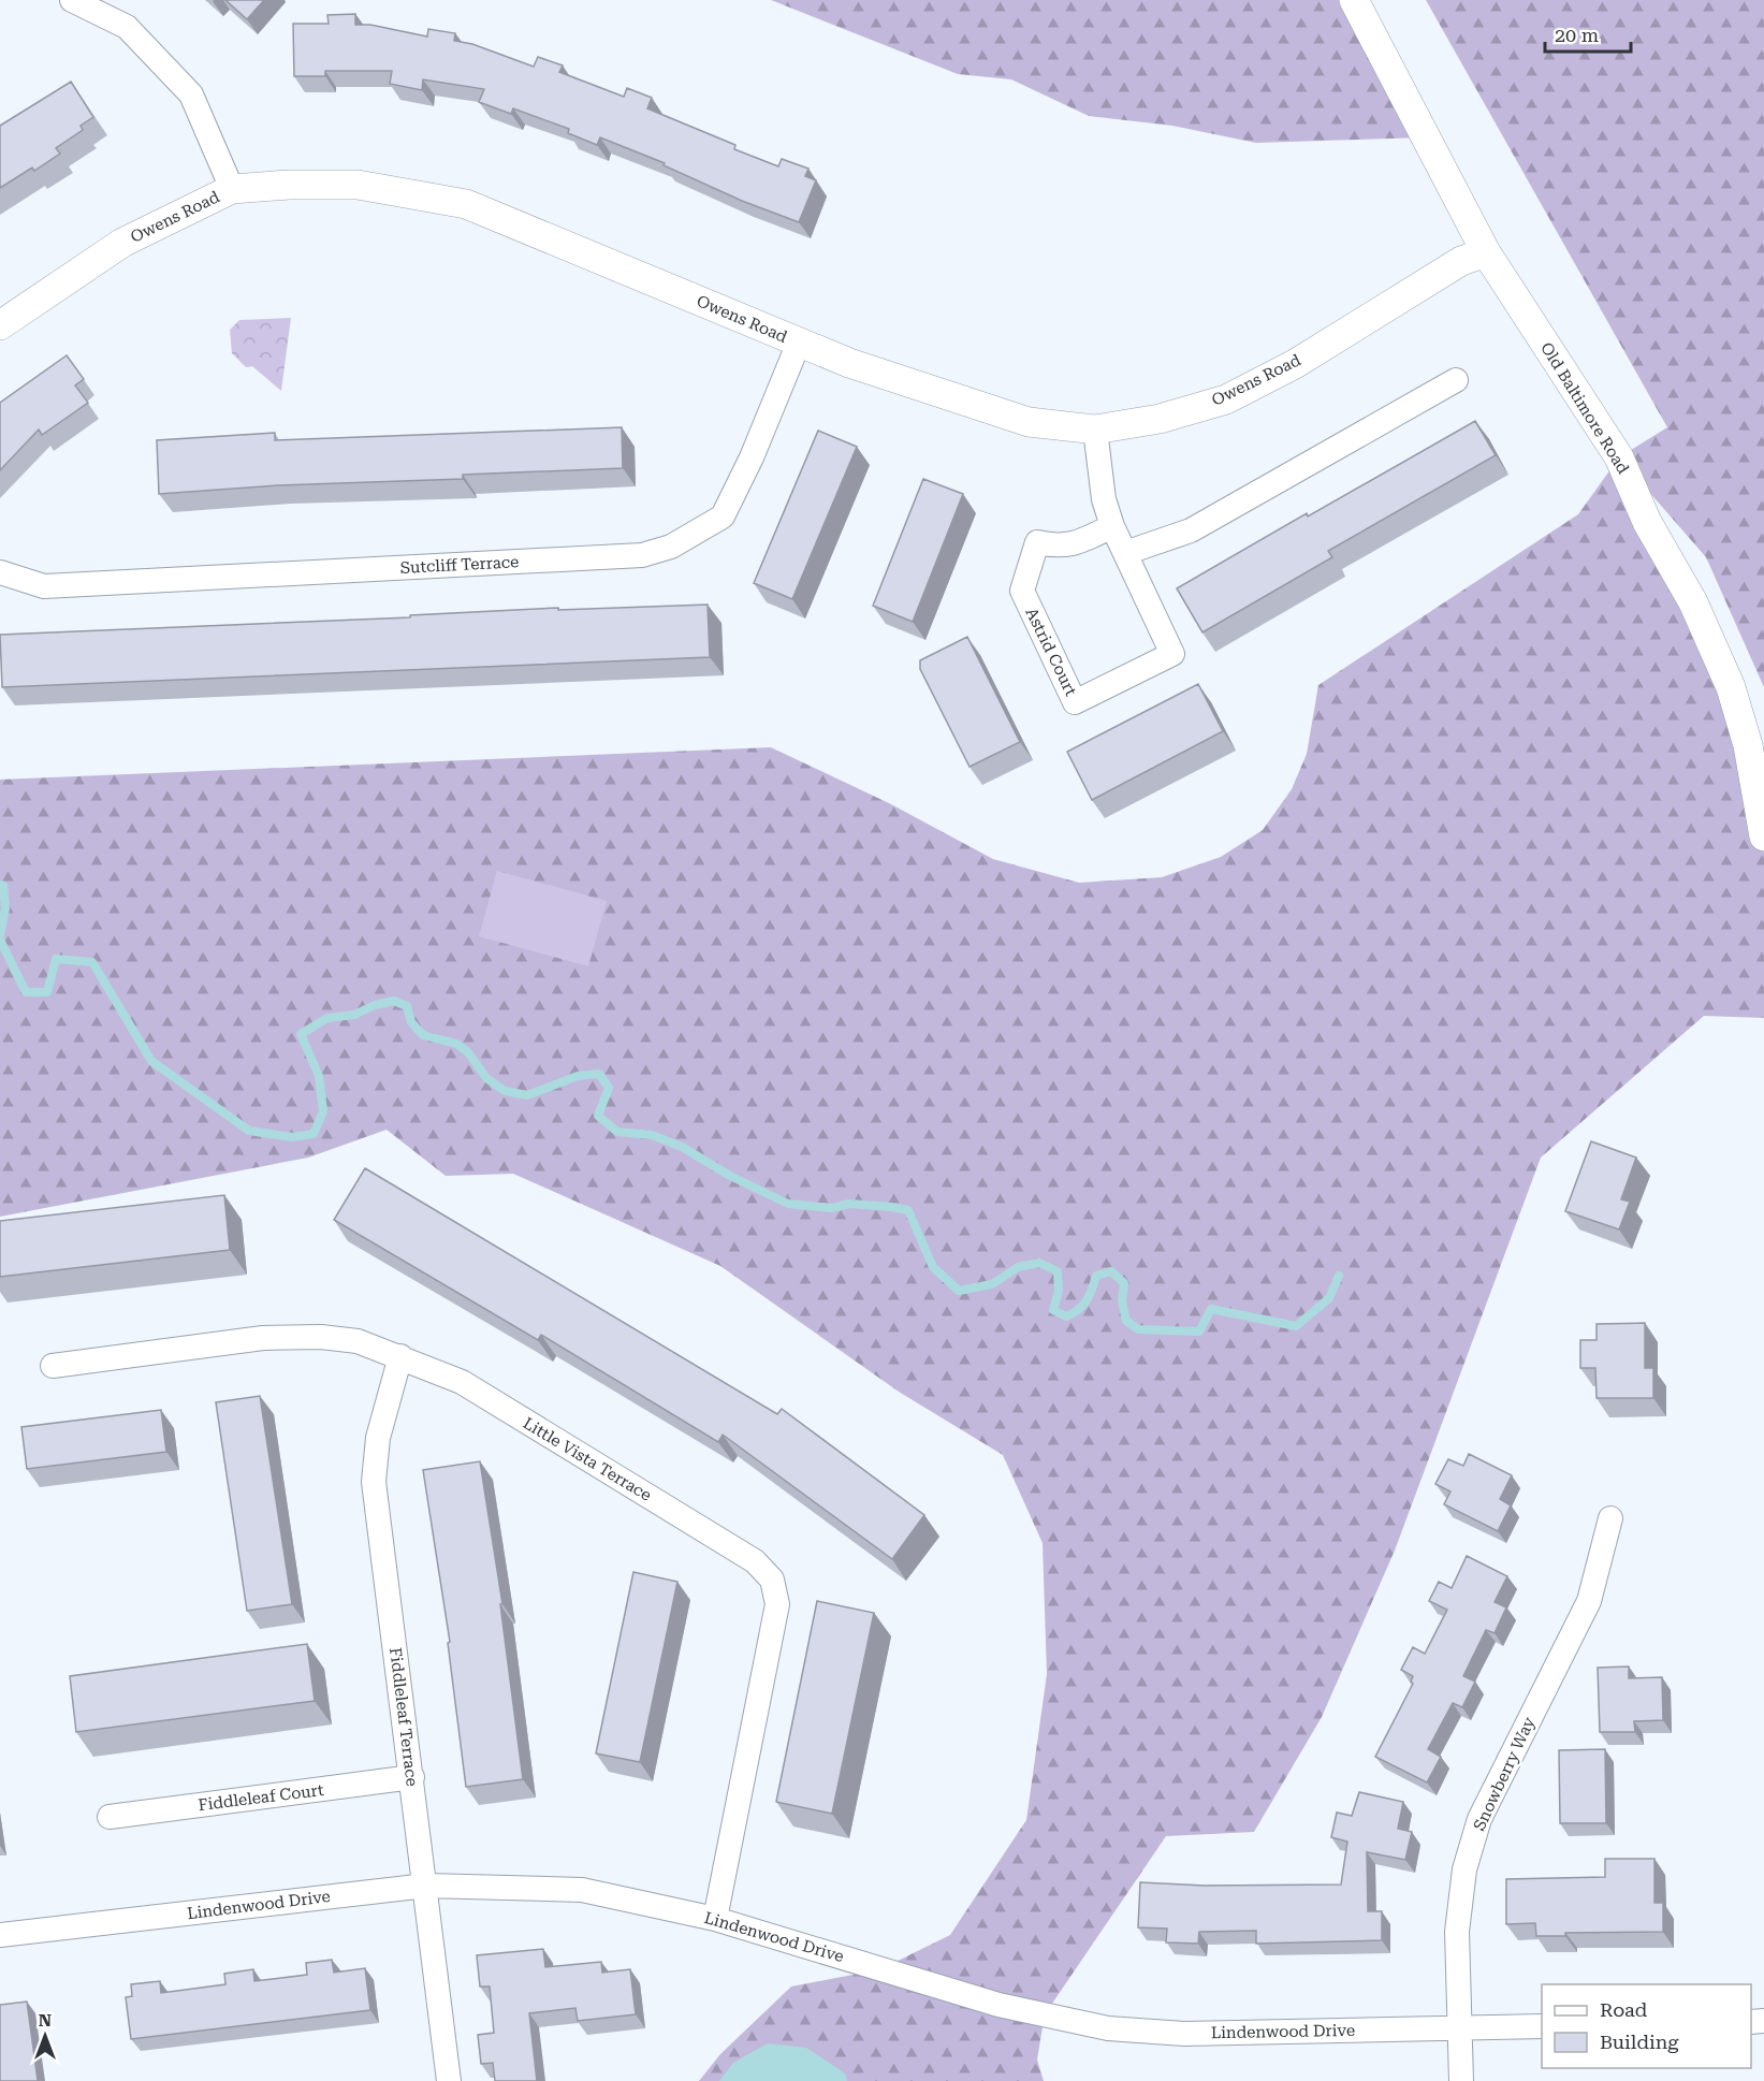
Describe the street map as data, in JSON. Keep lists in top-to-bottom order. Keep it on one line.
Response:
{"streets":{"street":["Owens Road","Old Baltimore Road","Sutcliff Terrace","Astrid Court","Little Vista Terrace","Fiddleleaf Terrace","Snowberry Way","Fiddleleaf Court","Lindenwood Drive"]},"crossings":[["Owens Road","Old Baltimore Road"],["Owens Road","Sutcliff Terrace"],["Owens Road","Astrid Court"],["Little Vista Terrace","Fiddleleaf Terrace"],["Little Vista Terrace","Lindenwood Drive"],["Fiddleleaf Terrace","Fiddleleaf Court"],["Fiddleleaf Terrace","Lindenwood Drive"],["Snowberry Way","Lindenwood Drive"]],"legend":["Road","Building"],"scale_bar":"20 m","north":"top"}
